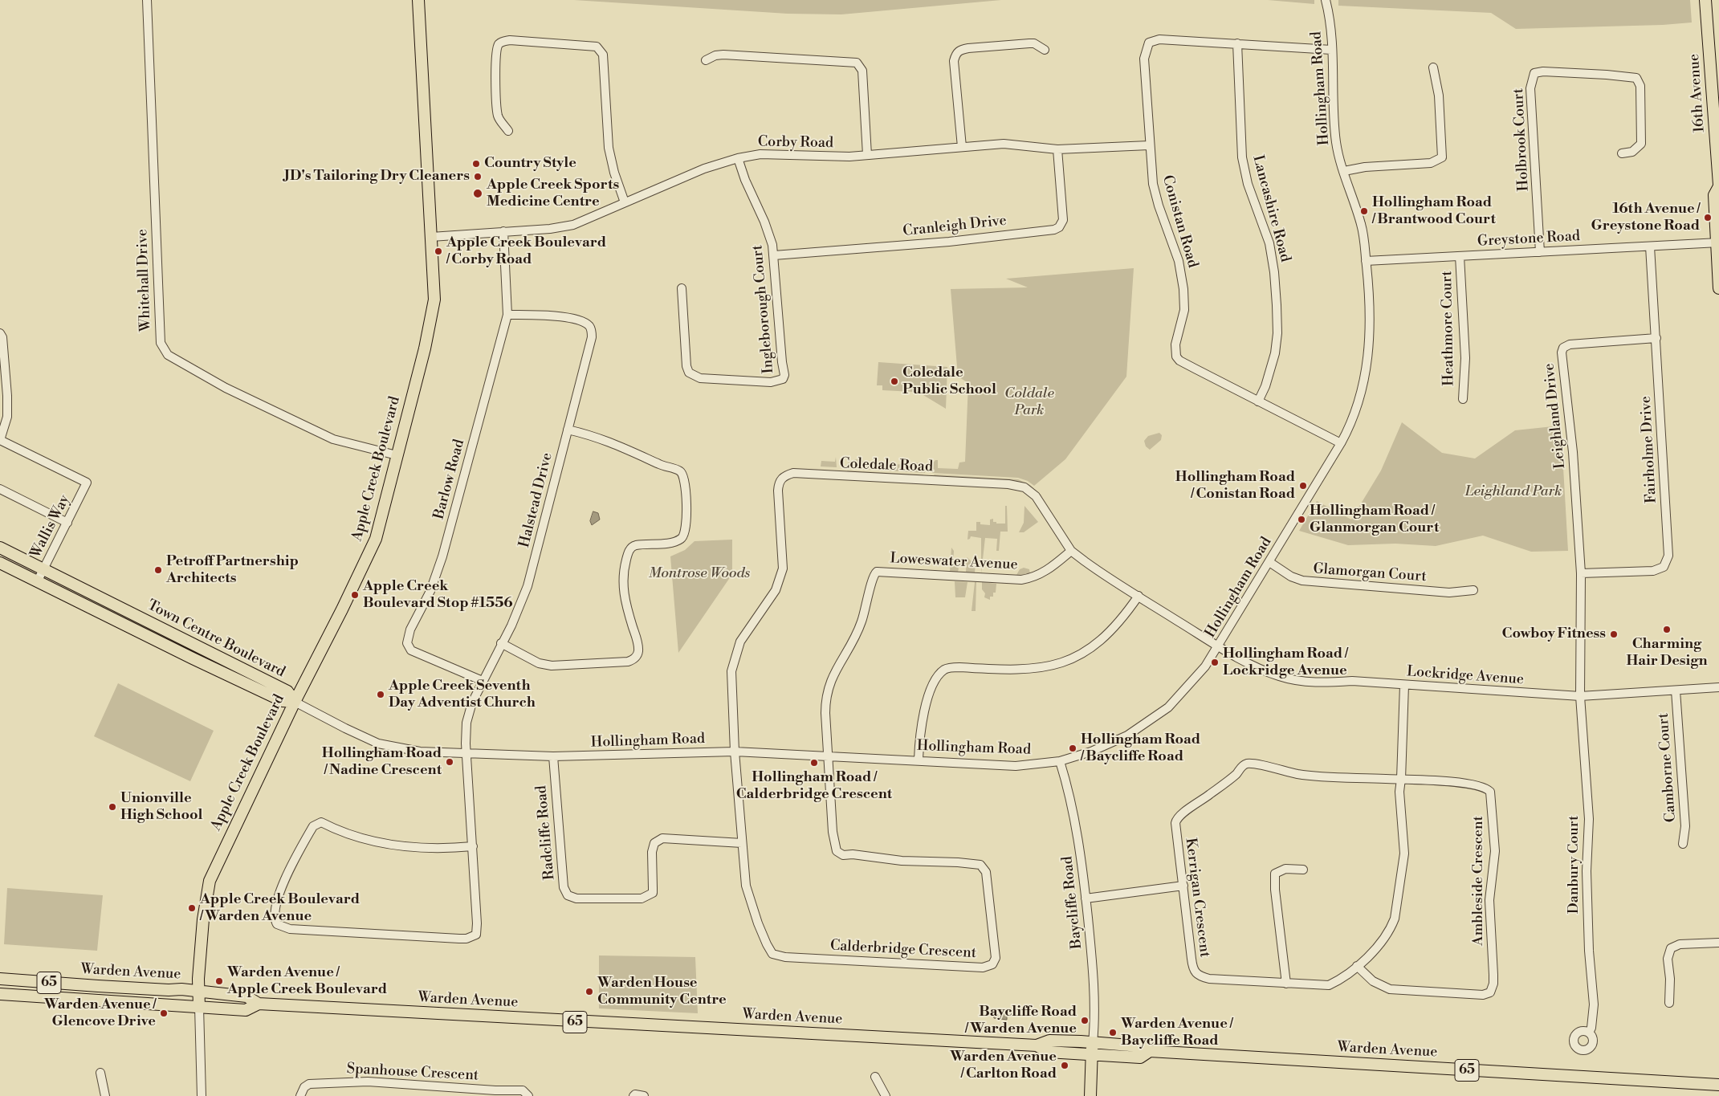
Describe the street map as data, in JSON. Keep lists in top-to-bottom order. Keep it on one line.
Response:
{"streets":{"main road":["16th Avenue","Apple Creek Boulevard","Town Centre Boulevard","Warden Avenue","65"],"street":["Hollingham Road","Holbrook Court","Corby Road","Lancashire Road","Conistan Road","Cranleigh Drive","Greystone Road","Whitehall Drive","Ingleborough Court","Heathmore Court","Leighland Drive","Fairholme Drive","Coledale Road","Barlow Road","Halstead Drive","Wallis Way","Loweswater Avenue","Glamorgan Court","Lockridge Avenue","Camborne Court","Radcliffe Road","Danbury Court","Ambleside Crescent","Kerrigan Crescent","Baycliffe Road","Calderbridge Crescent","Spanhouse Crescent"]},"crossings":[["Hollingham Road","Conistan Road"],["Hollingham Road","Greystone Road"],["Hollingham Road","Coledale Road"],["Hollingham Road","Apple Creek Boulevard"],["Hollingham Road","Halstead Drive"],["Hollingham Road","Loweswater Avenue"],["Hollingham Road","Glamorgan Court"],["Hollingham Road","Town Centre Boulevard"],["Hollingham Road","Lockridge Avenue"],["Hollingham Road","Radcliffe Road"],["Hollingham Road","Baycliffe Road"],["Hollingham Road","Calderbridge Crescent"],["16th Avenue","Greystone Road"],["Holbrook Court","Greystone Road"],["Corby Road","Conistan Road"],["Corby Road","Cranleigh Drive"],["Corby Road","Ingleborough Court"],["Corby Road","Apple Creek Boulevard"],["Corby Road","Barlow Road"],["Lancashire Road","Conistan Road"],["Cranleigh Drive","Ingleborough Court"],["Greystone Road","Heathmore Court"],["Greystone Road","Fairholme Drive"],["Whitehall Drive","Apple Creek Boulevard"],["Leighland Drive","Fairholme Drive"],["Leighland Drive","Lockridge Avenue"],["Leighland Drive","Danbury Court"],["Coledale Road","Loweswater Avenue"],["Coledale Road","Lockridge Avenue"],["Coledale Road","Calderbridge Crescent"],["Apple Creek Boulevard","Town Centre Boulevard"],["Apple Creek Boulevard","Warden Avenue"],["Barlow Road","Halstead Drive"],["Wallis Way","Town Centre Boulevard"],["Loweswater Avenue","Calderbridge Crescent"],["Lockridge Avenue","Camborne Court"],["Lockridge Avenue","Danbury Court"],["Lockridge Avenue","Kerrigan Crescent"],["Radcliffe Road","Calderbridge Crescent"],["Ambleside Crescent","Kerrigan Crescent"],["Baycliffe Road","Warden Avenue"]],"parks":["Coldale Park","Leighland Park","Montrose Woods"],"places":["Country Style","JD's Tailoring Dry Cleaners","Apple Creek Sports Medicine Centre","Hollingham Road / Brantwood Court","16th Avenue / Greystone Road","Apple Creek Boulevard / Corby Road","Coledale Public School","Hollingham Road / Conistan Road","Hollingham Road / Glanmorgan Court","Petroff Partnership Architects","Apple Creek Boulevard Stop #1556","Charming Hair Design","Cowboy Fitness","Hollingham Road / Lockridge Avenue","Apple Creek Seventh Day Adventist Church","Hollingham Road / Baycliffe Road","Hollingham Road / Nadine Crescent","Hollingham Road / Calderbridge Crescent","Unionville High School","Apple Creek Boulevard / Warden Avenue","Warden Avenue / Apple Creek Boulevard","Warden House Community Centre","Warden Avenue / Glencove Drive","Baycliffe Road / Warden Avenue","Warden Avenue / Baycliffe Road","Warden Avenue / Carlton Road"]}
